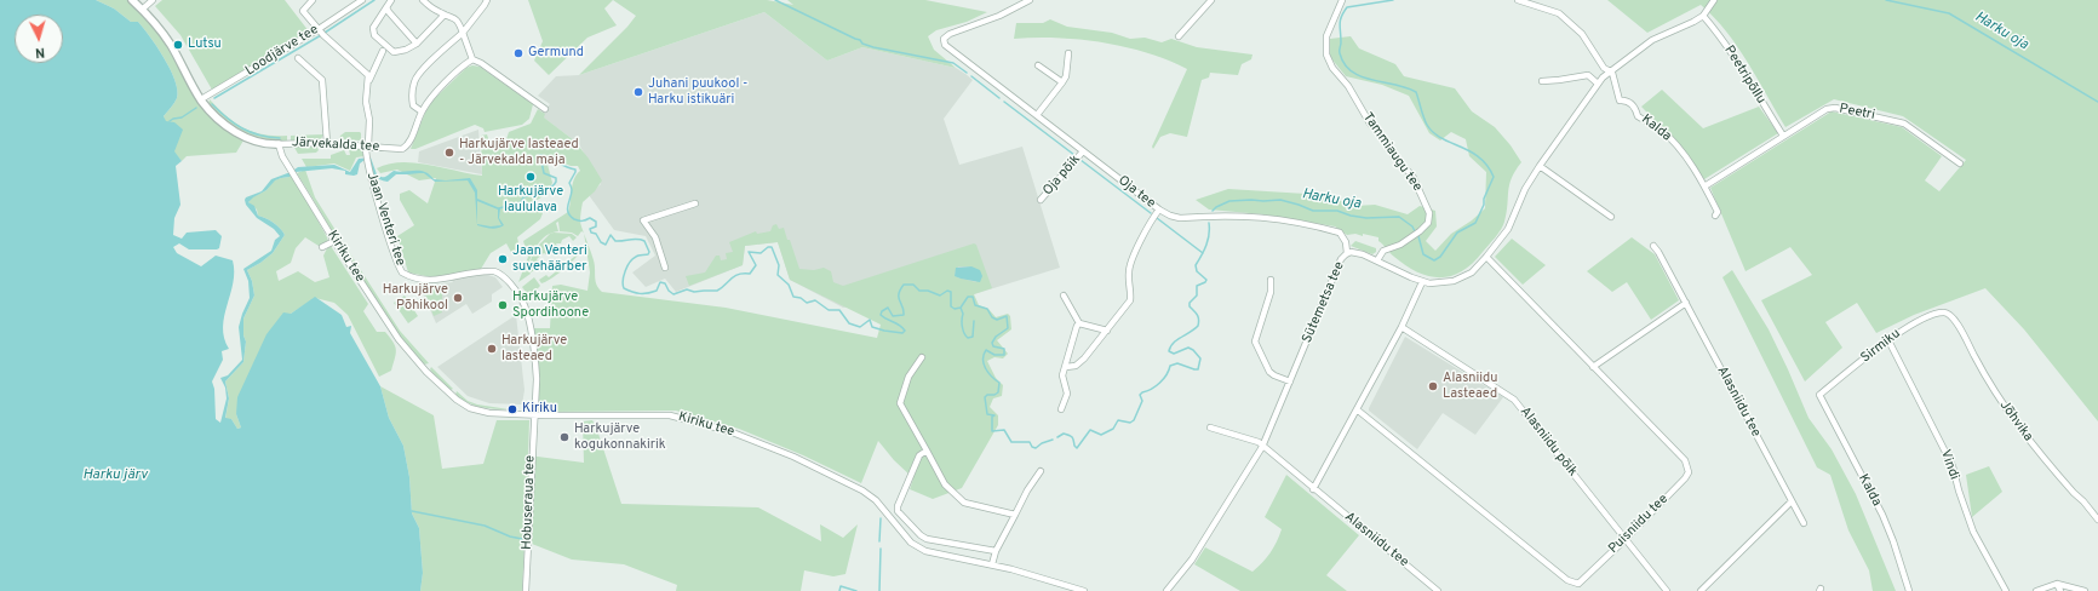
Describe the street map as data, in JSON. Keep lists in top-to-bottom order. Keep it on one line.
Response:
{"streets":{"street":["Loodjärve tee","Peetripõllu","Peetri","Kalda","Järvekalda tee","Tammiaugu tee","Oja põik","Oja tee","Jaan Venteri tee","Kiriku tee","Sütemetsa tee","Sirmiku","Alasniidu tee","Jõhvika","Alasniidu põik","Vindi","Hobuseraua tee","Puisniidu tee"]},"crossings":[["Loodjärve tee","Järvekalda tee"],["Peetripõllu","Peetri"],["Peetripõllu","Sütemetsa tee"],["Peetri","Kalda"],["Kalda","Sütemetsa tee"],["Kalda","Sirmiku"],["Järvekalda tee","Jaan Venteri tee"],["Järvekalda tee","Kiriku tee"],["Tammiaugu tee","Sütemetsa tee"],["Oja põik","Oja tee"],["Oja tee","Sütemetsa tee"],["Jaan Venteri tee","Kiriku tee"],["Jaan Venteri tee","Hobuseraua tee"],["Kiriku tee","Hobuseraua tee"],["Sütemetsa tee","Alasniidu tee"],["Sütemetsa tee","Puisniidu tee"],["Sirmiku","Jõhvika"],["Sirmiku","Vindi"],["Alasniidu põik","Puisniidu tee"]],"water":["Harku oja","Harku järv"],"places":["Lutsu","Germund","Juhani puukool - Harku istikuäri","Harkujärve lasteaed - Järvekalda maja","Harkujärve laululava","Jaan Venteri suvehäärber","Harkujärve Põhikool","Harkujärve Spordihoone","Harkujärve lasteaed","Alasniidu Lasteaed","Kiriku","Harkujärve kogukonnakirik"],"north":"bottom"}
